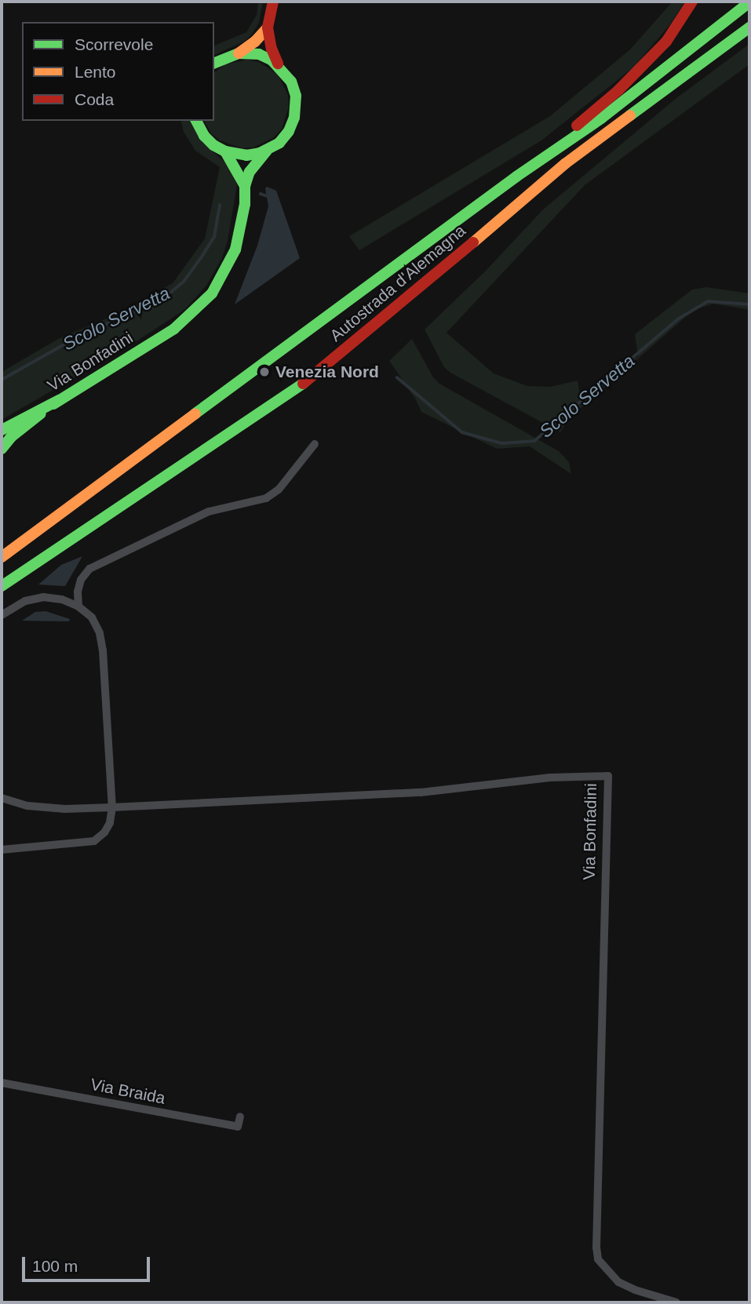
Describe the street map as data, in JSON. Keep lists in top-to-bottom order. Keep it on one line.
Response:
{"streets":{"main road":["Autostrada d'Alemagna","Via Bonfadini"],"street":["Via Braida"]},"water":["Scolo Servetta"],"places":["Venezia Nord"],"legend":["Scorrevole","Lento","Coda"],"scale_bar":"100 m"}
